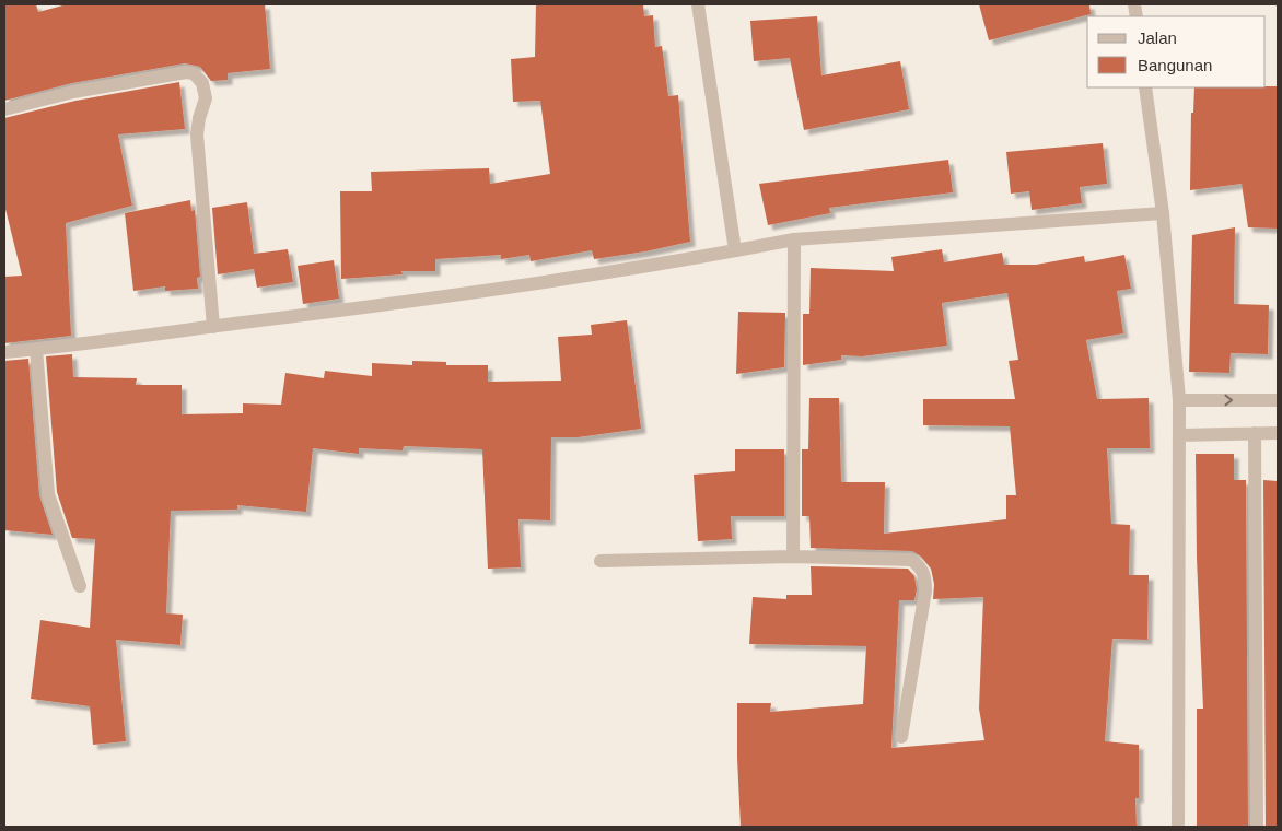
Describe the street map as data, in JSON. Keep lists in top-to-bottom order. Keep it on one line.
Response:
{"legend":["Jalan","Bangunan"]}
